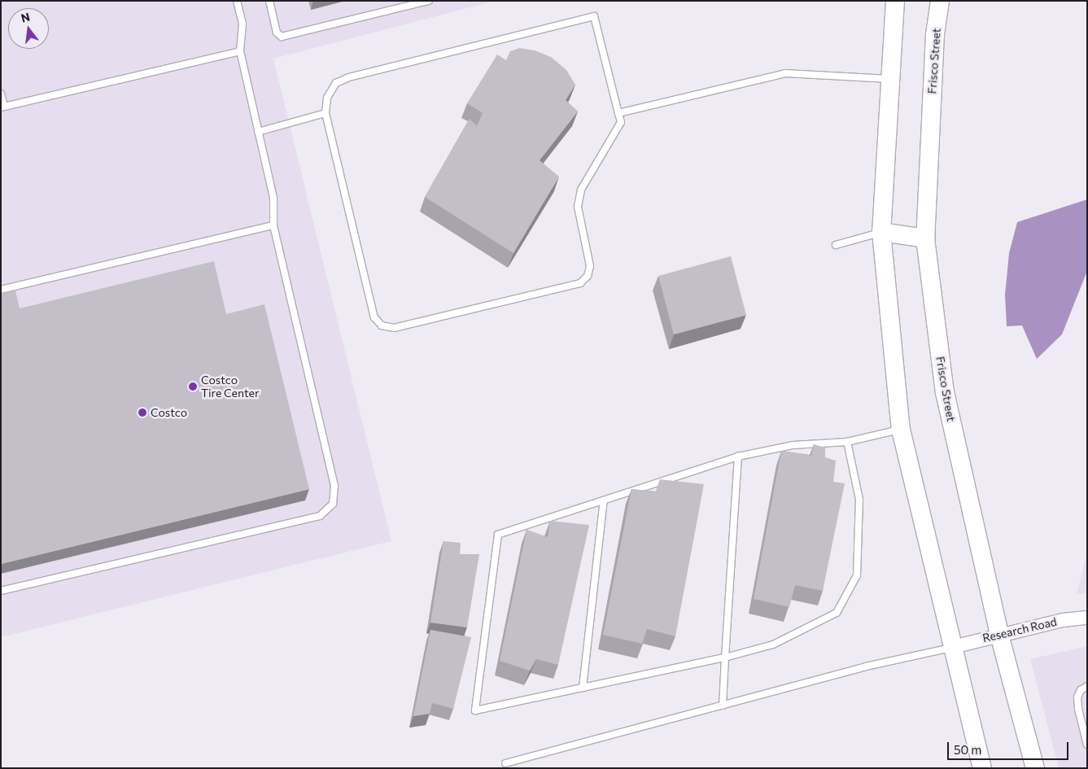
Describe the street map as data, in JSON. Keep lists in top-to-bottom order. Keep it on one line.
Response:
{"streets":{"street":["Frisco Street","Research Road"]},"crossings":[["Frisco Street","Research Road"]],"places":["Costco Tire Center","Costco"],"scale_bar":"50 m","north":"top"}
